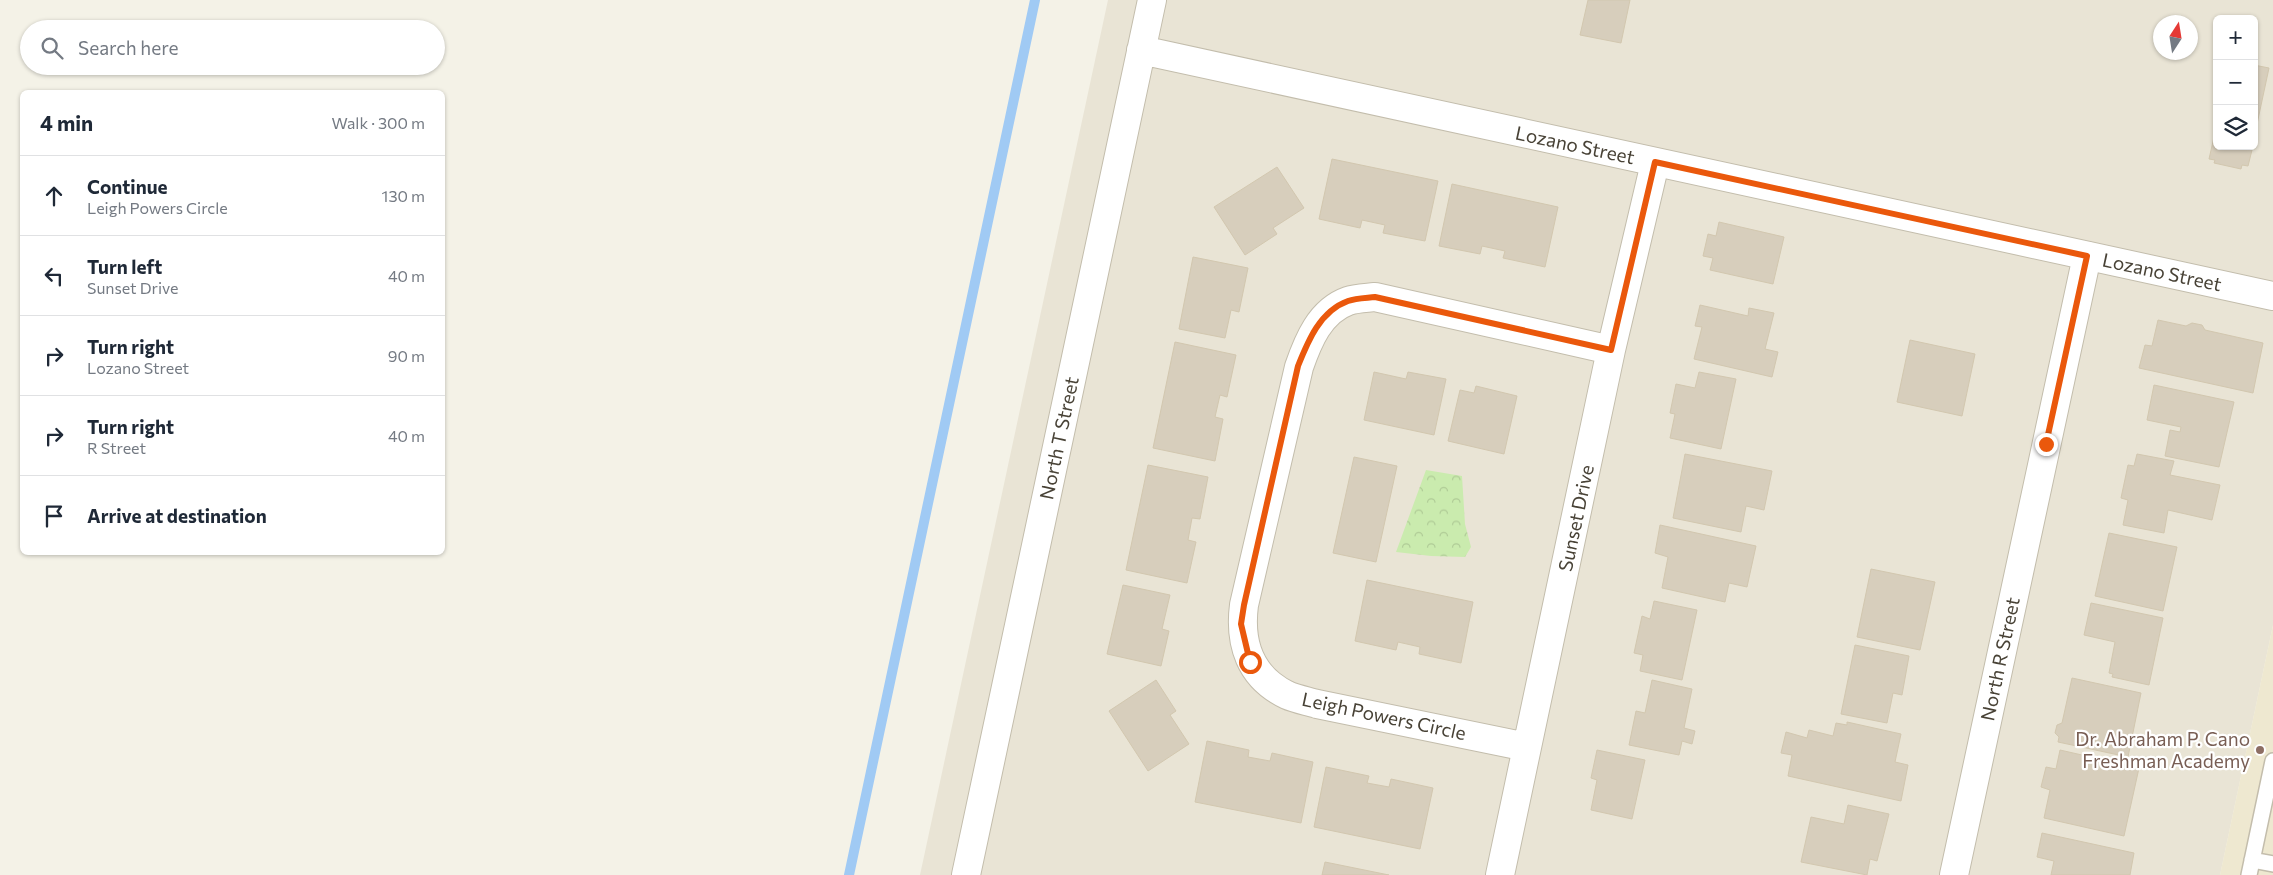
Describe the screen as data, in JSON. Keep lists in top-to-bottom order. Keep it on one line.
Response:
{"streets":{"street":["Lozano Street","North T Street","Sunset Drive","North R Street","Leigh Powers Circle"]},"crossings":[["Lozano Street","North T Street"],["Lozano Street","Sunset Drive"],["Lozano Street","North R Street"],["Sunset Drive","Leigh Powers Circle"]],"places":["Dr. Abraham P. Cano Freshman Academy"],"north":"top","page":{"map_buttons":["+","−"],"search":"Search here","heading":["4 min","Walk · 300 m"],"list":[["Continue","Leigh Powers Circle","130 m"],["Turn left","Sunset Drive","40 m"],["Turn right","Lozano Street","90 m"],["Turn right","R Street","40 m"],"Arrive at destination"]}}
